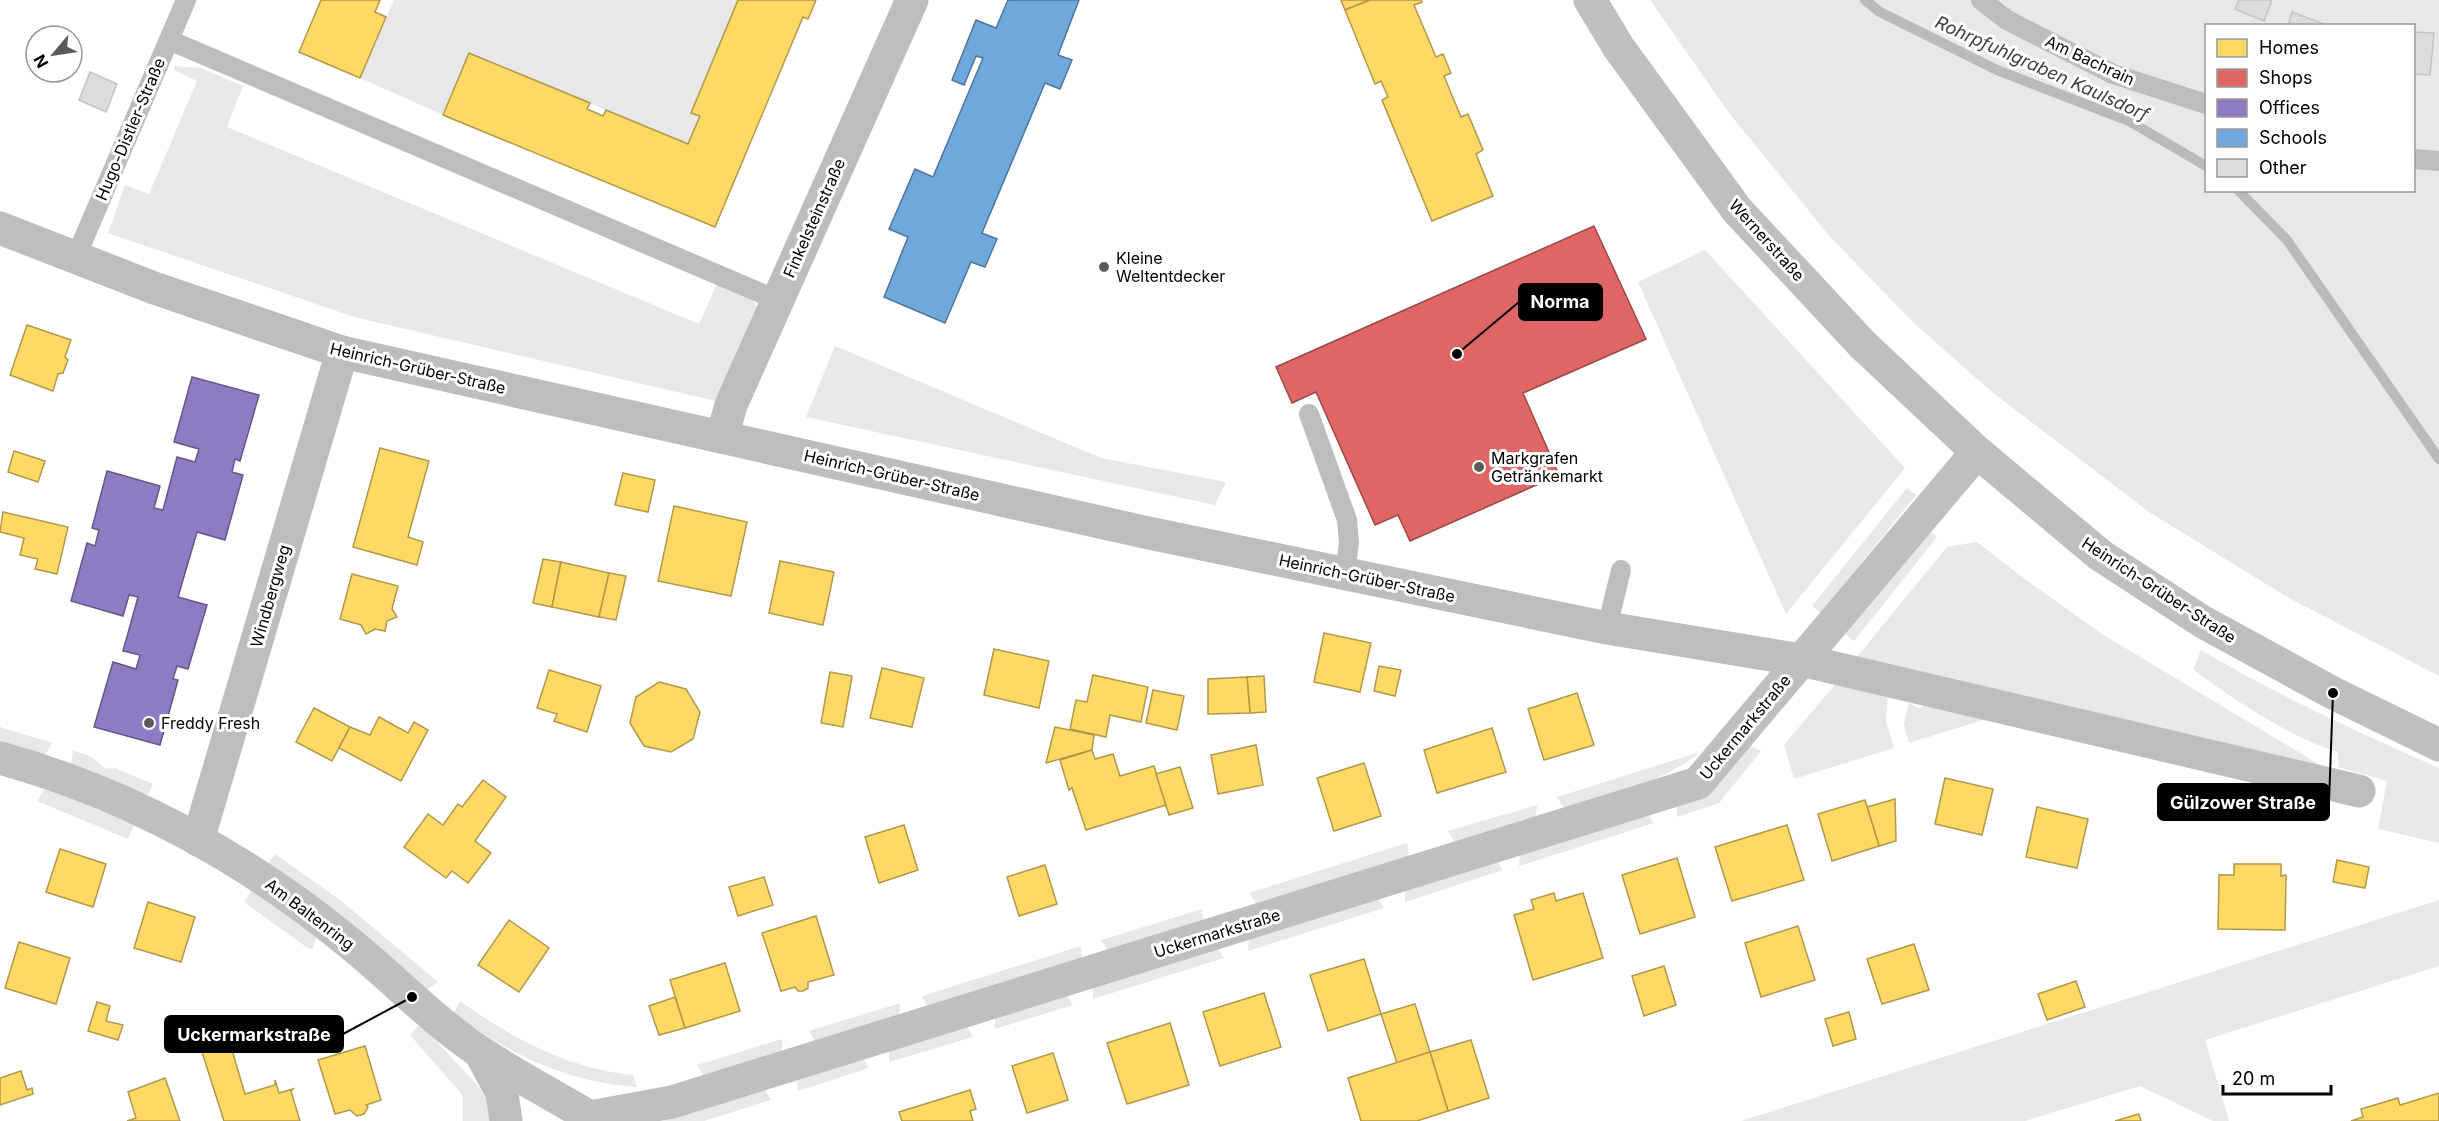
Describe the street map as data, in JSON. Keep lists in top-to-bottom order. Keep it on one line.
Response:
{"streets":{"street":["Finkelsteinstraße","Wernerstraße","Heinrich-Grüber-Straße","Windbergweg","Uckermarkstraße","Am Baltenring"],"lane":["Am Bachrain","Hugo-Distler-Straße"]},"crossings":[["Hugo-Distler-Straße","Heinrich-Grüber-Straße"],["Finkelsteinstraße","Heinrich-Grüber-Straße"],["Wernerstraße","Heinrich-Grüber-Straße"],["Heinrich-Grüber-Straße","Windbergweg"],["Heinrich-Grüber-Straße","Uckermarkstraße"],["Windbergweg","Am Baltenring"],["Uckermarkstraße","Am Baltenring"]],"water":["Rohrpfuhlgraben Kaulsdorf"],"places":["Kleine Weltentdecker","Norma","Markgrafen Getränkemarkt","Gülzower Straße","Freddy Fresh","Uckermarkstraße"],"legend":["Homes","Shops","Offices","Schools","Other"],"scale_bar":"20 m","north":"bottom left"}
